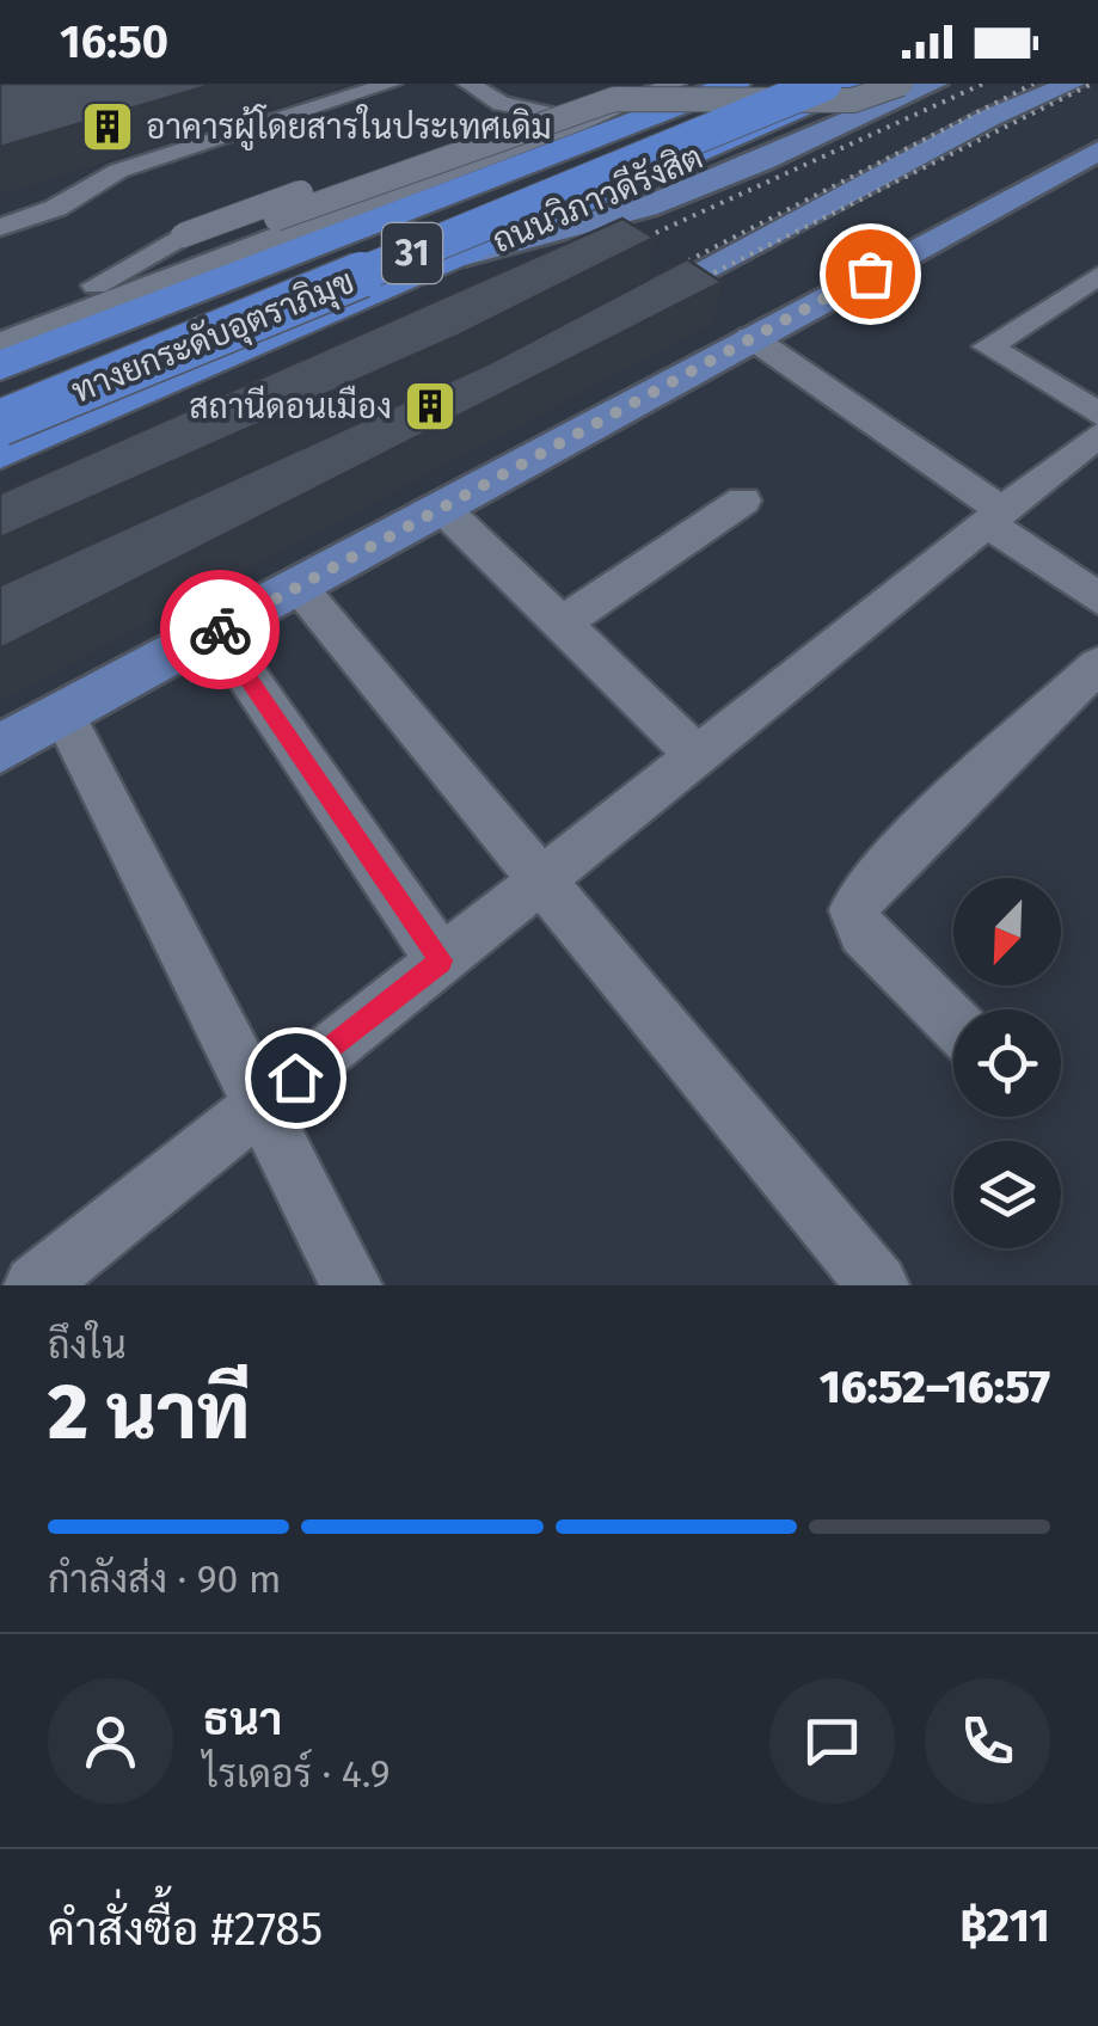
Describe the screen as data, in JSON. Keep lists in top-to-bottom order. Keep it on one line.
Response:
{"streets":{"highway":["ถนนวิภาวดีรังสิต","31","ทางยกระดับอุตราภิมุข"]},"places":{"building":["อาคารผู้โดยสารในประเทศเดิม","สถานีดอนเมือง"]},"north":"bottom left","page":{"status":"16:50","heading":["2 นาที","ถึงใน","16:52–16:57"],"panel":["ธนา","ไรเดอร์ · 4.9","คำสั่งซื้อ #2785","฿211"],"bar":"กำลังส่ง · 90 m"}}
